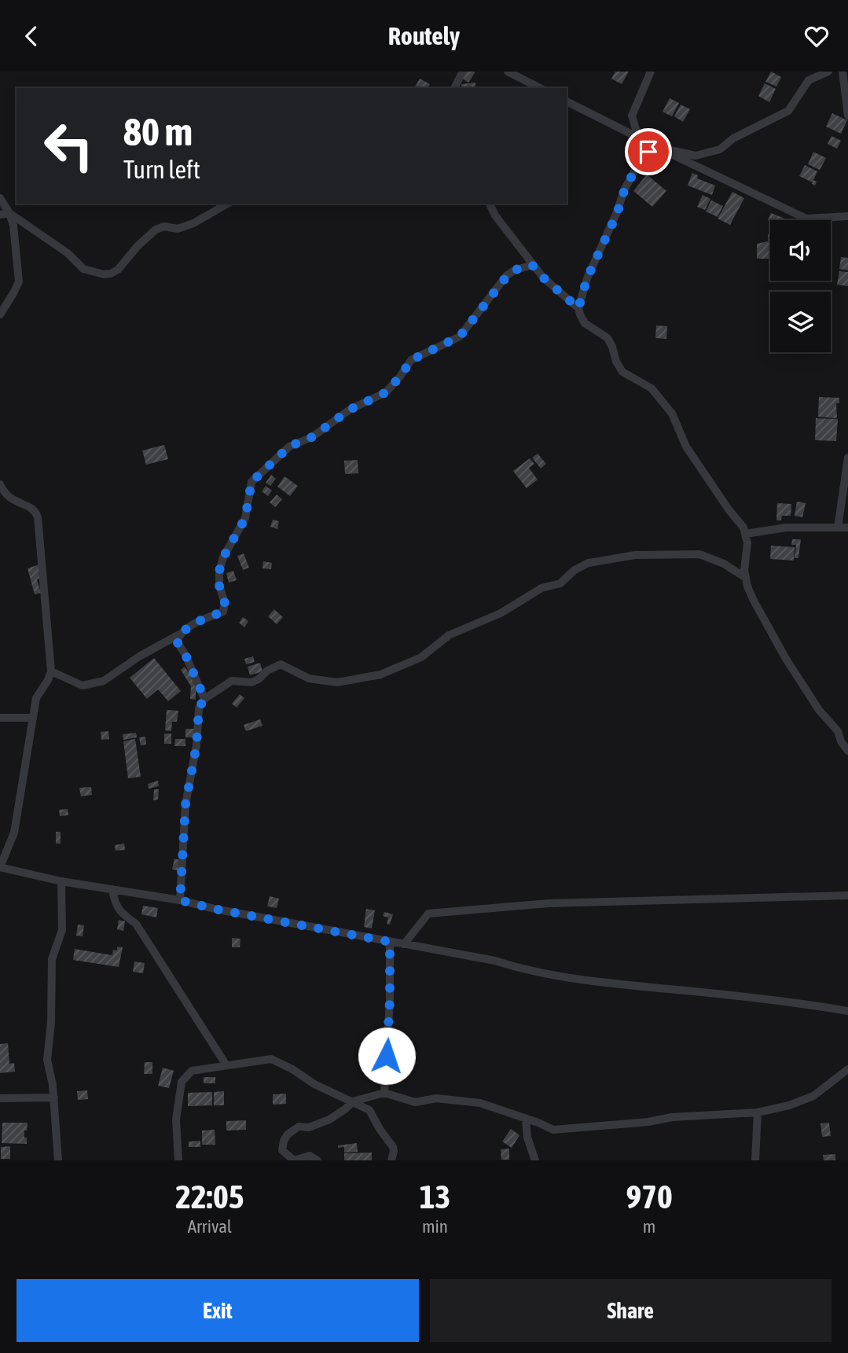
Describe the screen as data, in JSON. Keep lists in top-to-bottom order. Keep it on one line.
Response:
{"page":{"header":"Routely","turn":["80 m","Turn left"],"eta":["22:05","Arrival","13","min","970","m"],"buttons":["Exit","Share"]}}
